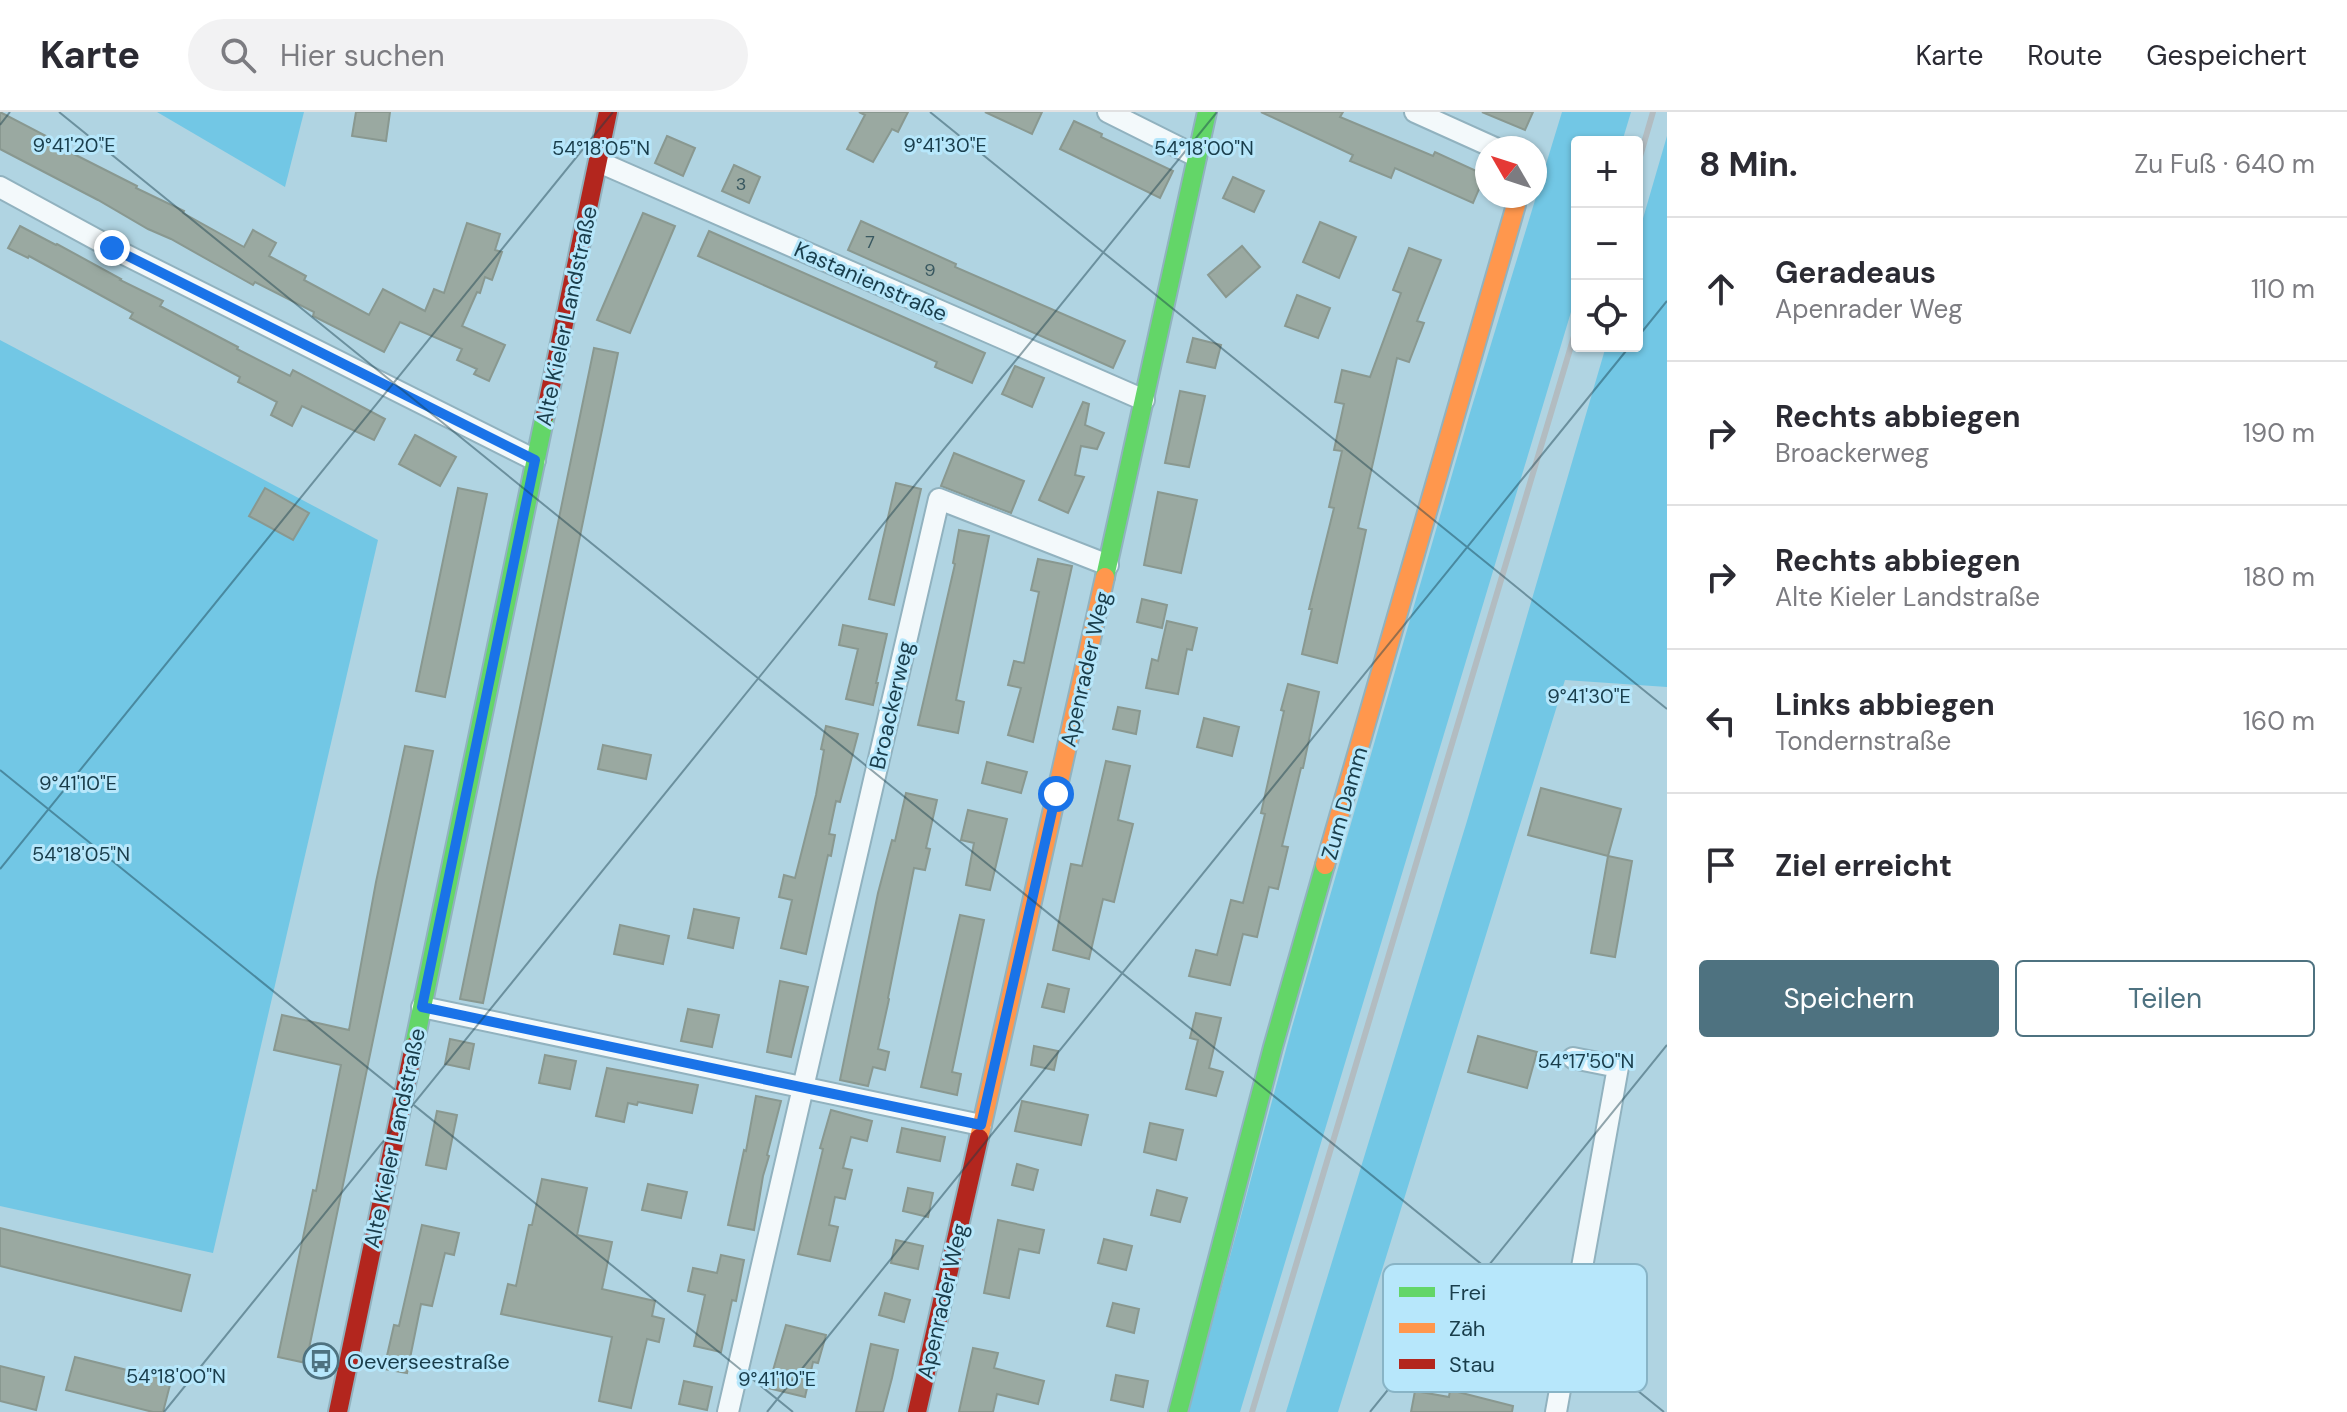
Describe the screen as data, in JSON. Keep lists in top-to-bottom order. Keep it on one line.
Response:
{"streets":{"street":["Kastanienstraße","Alte Kieler Landstraße","Apenrader Weg","Broackerweg","Zum Damm"]},"crossings":[["Kastanienstraße","Alte Kieler Landstraße"],["Kastanienstraße","Apenrader Weg"],["Apenrader Weg","Broackerweg"]],"places":{"bus stop":["Oeverseestraße"]},"house_numbers":["3","7","9"],"legend":["Frei","Zäh","Stau"],"north":"top left","page":{"header":"Karte","search":"Hier suchen","nav":["Karte","Route","Gespeichert"],"heading":["8 Min.","Zu Fuß · 640 m"],"map_buttons":["+","−"],"list":[["Geradeaus","Apenrader Weg","110 m"],["Rechts abbiegen","Broackerweg","190 m"],["Rechts abbiegen","Alte Kieler Landstraße","180 m"],["Links abbiegen","Tondernstraße","160 m"],"Ziel erreicht"],"buttons":["Speichern","Teilen"]},"coordinates":["9°41'20\"E","9°41'30\"E","54°18'05\"N","54°18'00\"N","9°41'10\"E","54°17'50\"N"]}
